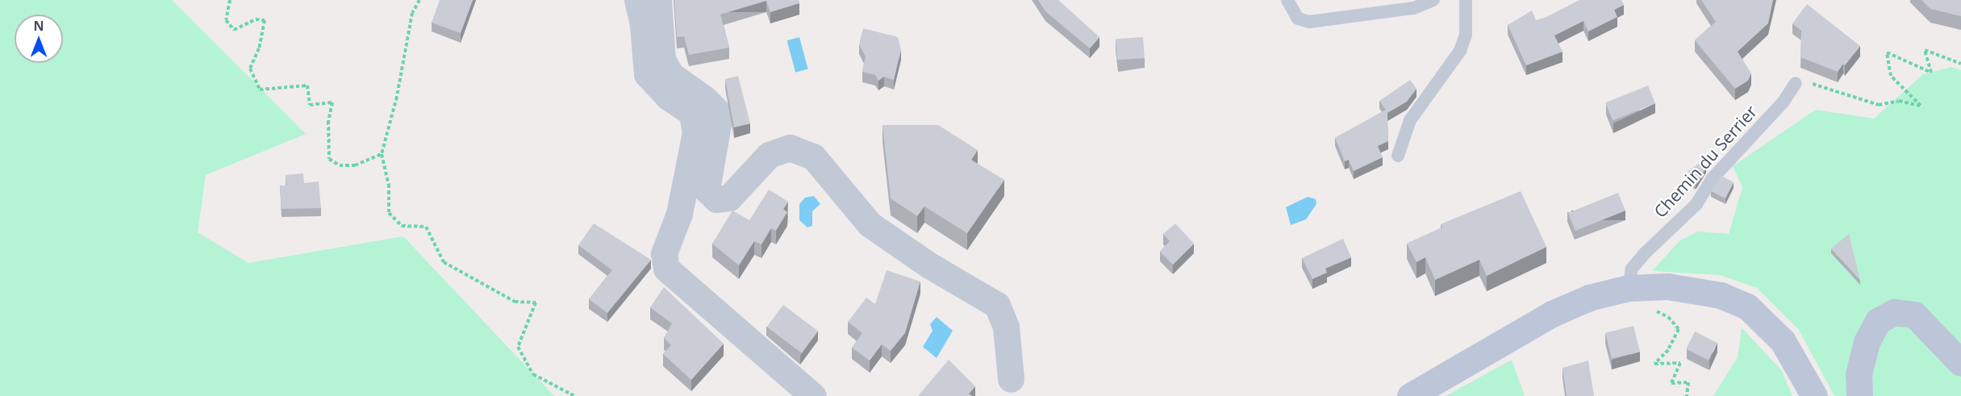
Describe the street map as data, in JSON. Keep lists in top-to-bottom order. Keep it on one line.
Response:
{"streets":{"lane":["Chemin du Serrier"]},"north":"top"}
